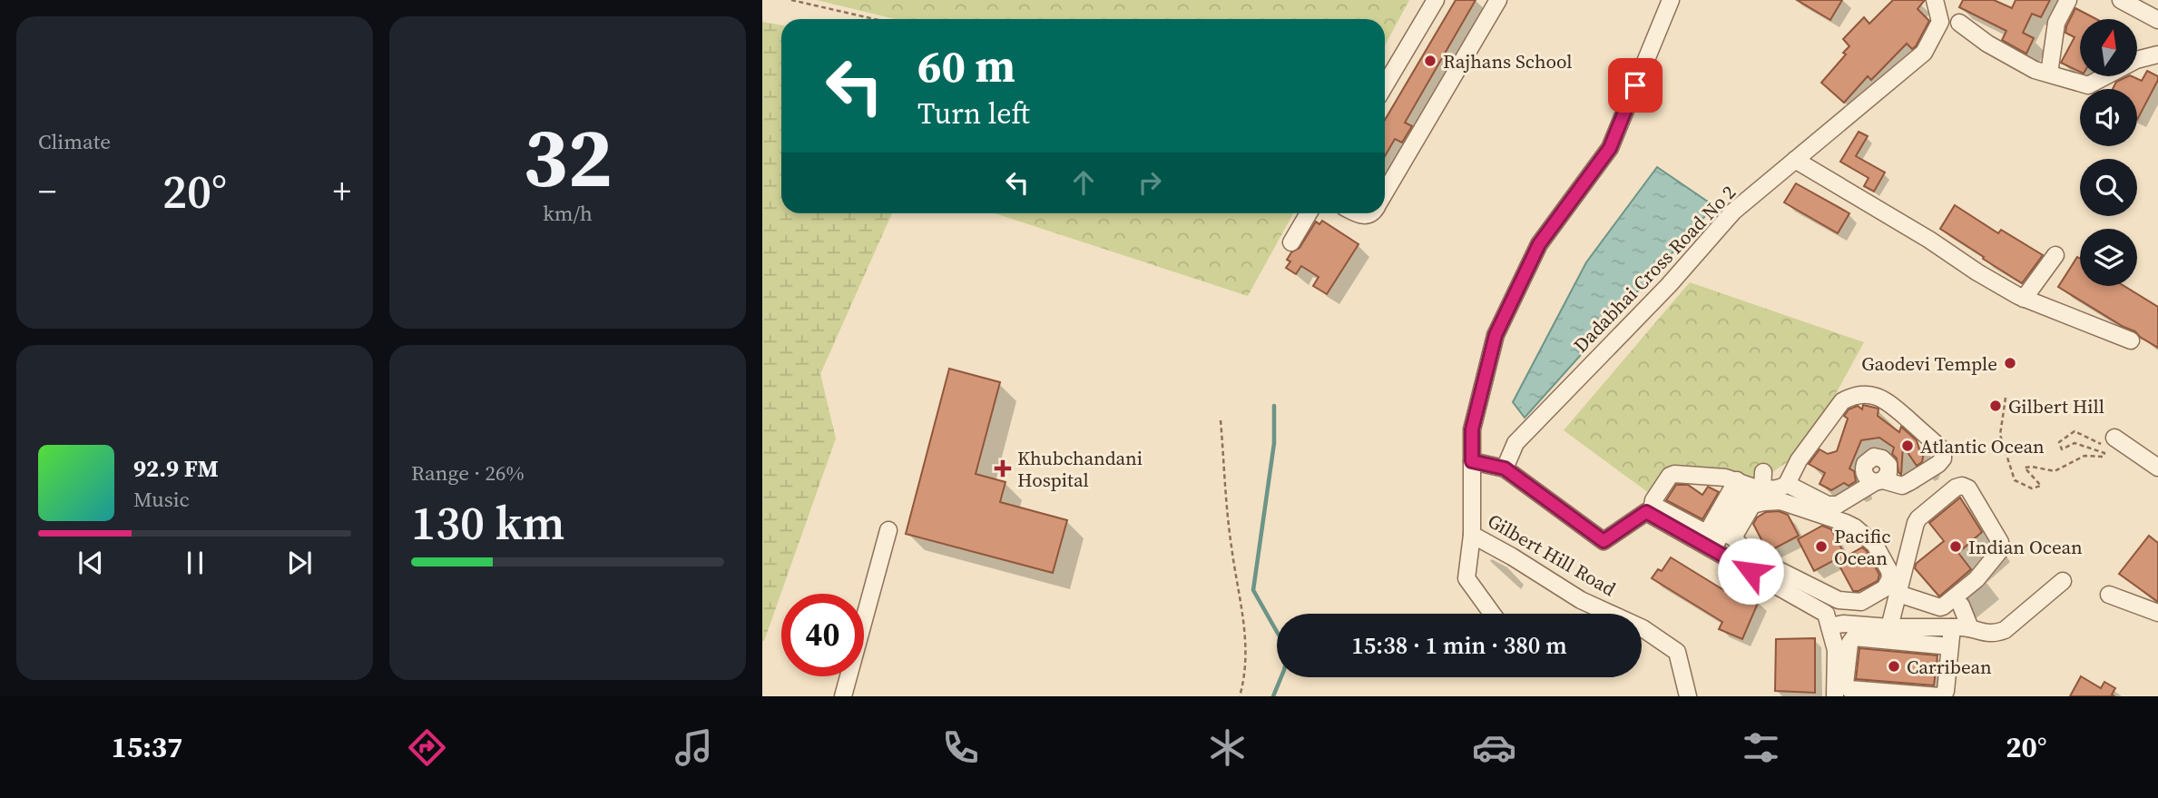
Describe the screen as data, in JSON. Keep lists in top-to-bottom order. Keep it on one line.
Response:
{"streets":{"street":["Dadabhai Cross Road No 2","Gilbert Hill Road"]},"places":{"other":["Rajhans School","Gaodevi Temple","Gilbert Hill","Atlantic Ocean","Pacific Ocean","Indian Ocean","Carribean"],"health":["Khubchandani Hospital"]},"north":"top","page":{"tile":["Climate",["32","km/h"],["Range · 26%","130 km"]],"turn":["60 m","Turn left"],"heat":["−","20°","+"],"song":["92.9 FM","Music"],"limit":"40","trip":"15:38 · 1 min · 380 m","tabs":["15:37","20°"]}}
